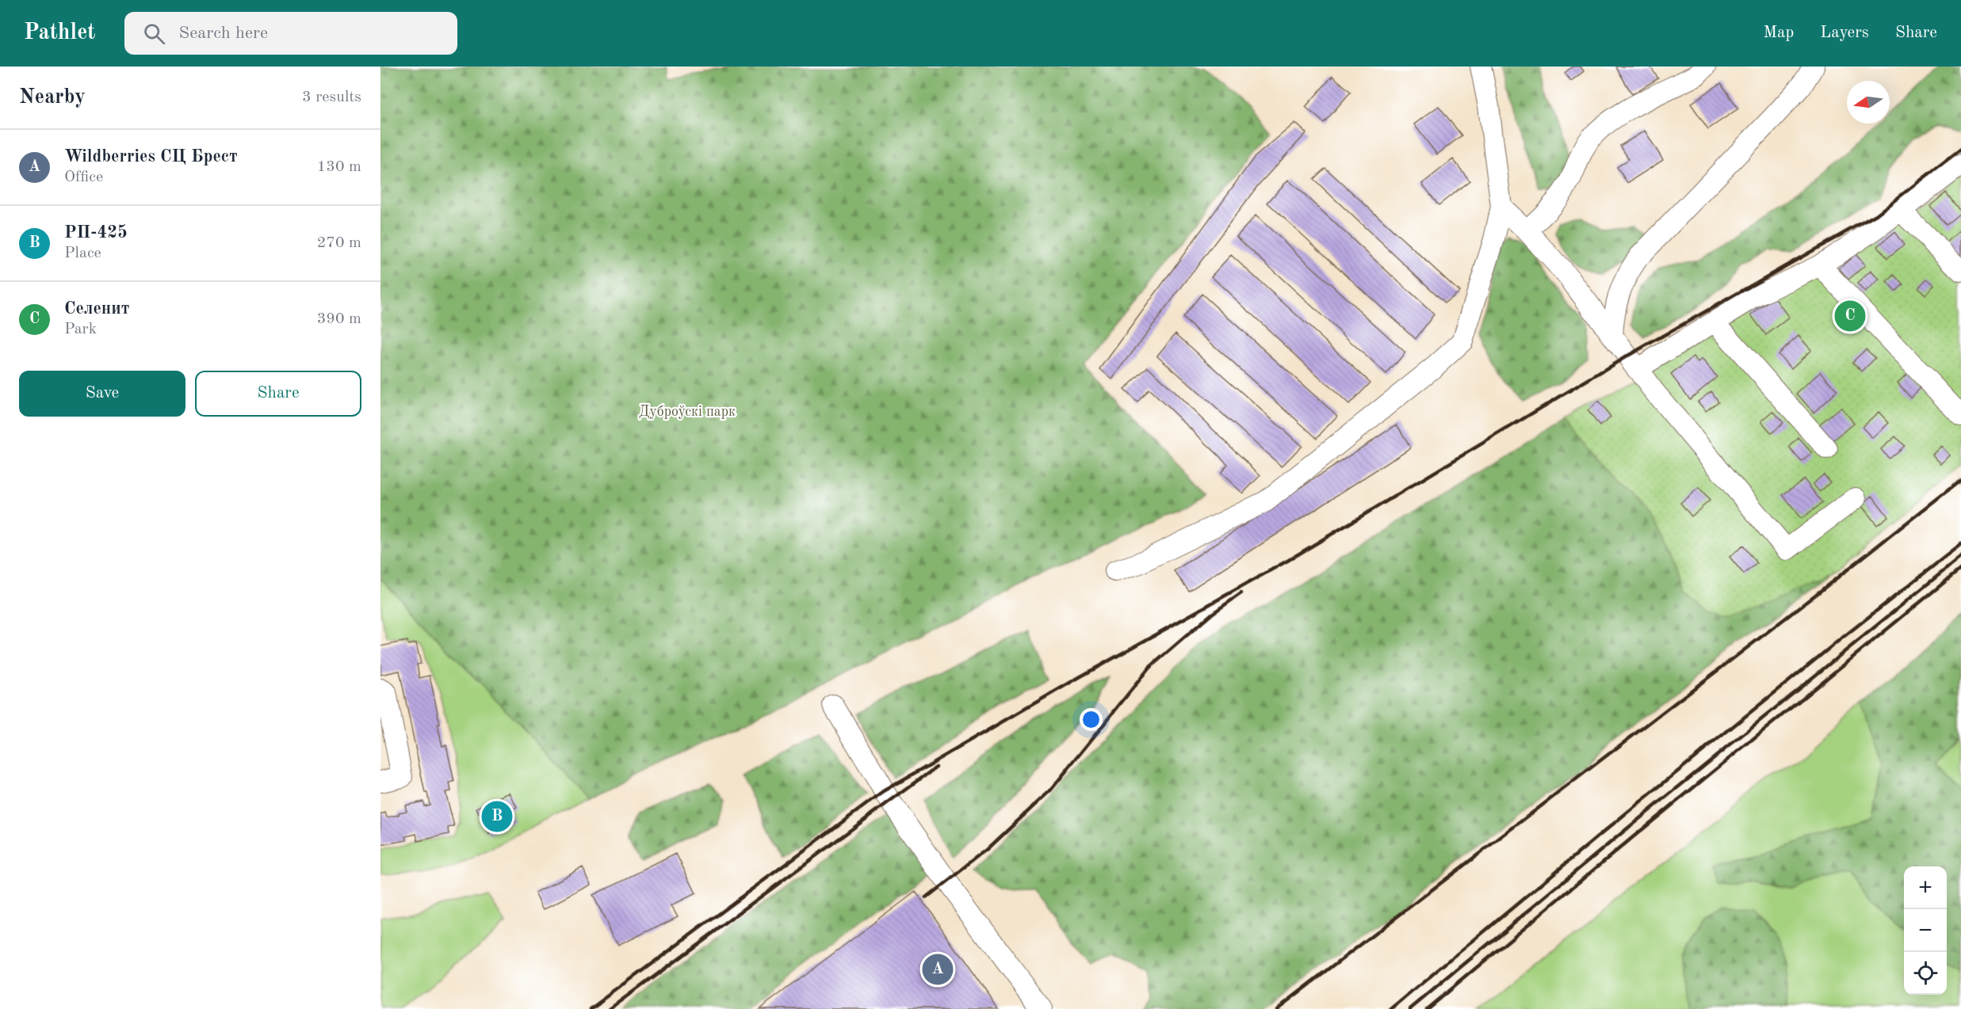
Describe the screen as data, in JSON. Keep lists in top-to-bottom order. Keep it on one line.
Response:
{"parks":["Дуброўскі парк"],"north":"left","page":{"header":"Pathlet","search":"Search here","nav":["Map","Layers","Share"],"heading":["Nearby","3 results"],"list":[{"mark":"A","name":"Wildberries СЦ Брест","note":"Office","value":"130 m"},{"mark":"B","name":"РП-425","note":"Place","value":"270 m"},{"mark":"C","name":"Селенит","note":"Park","value":"390 m"}],"pins":["C","B","A"],"buttons":["Save","Share"],"map_buttons":["+","−"]}}
